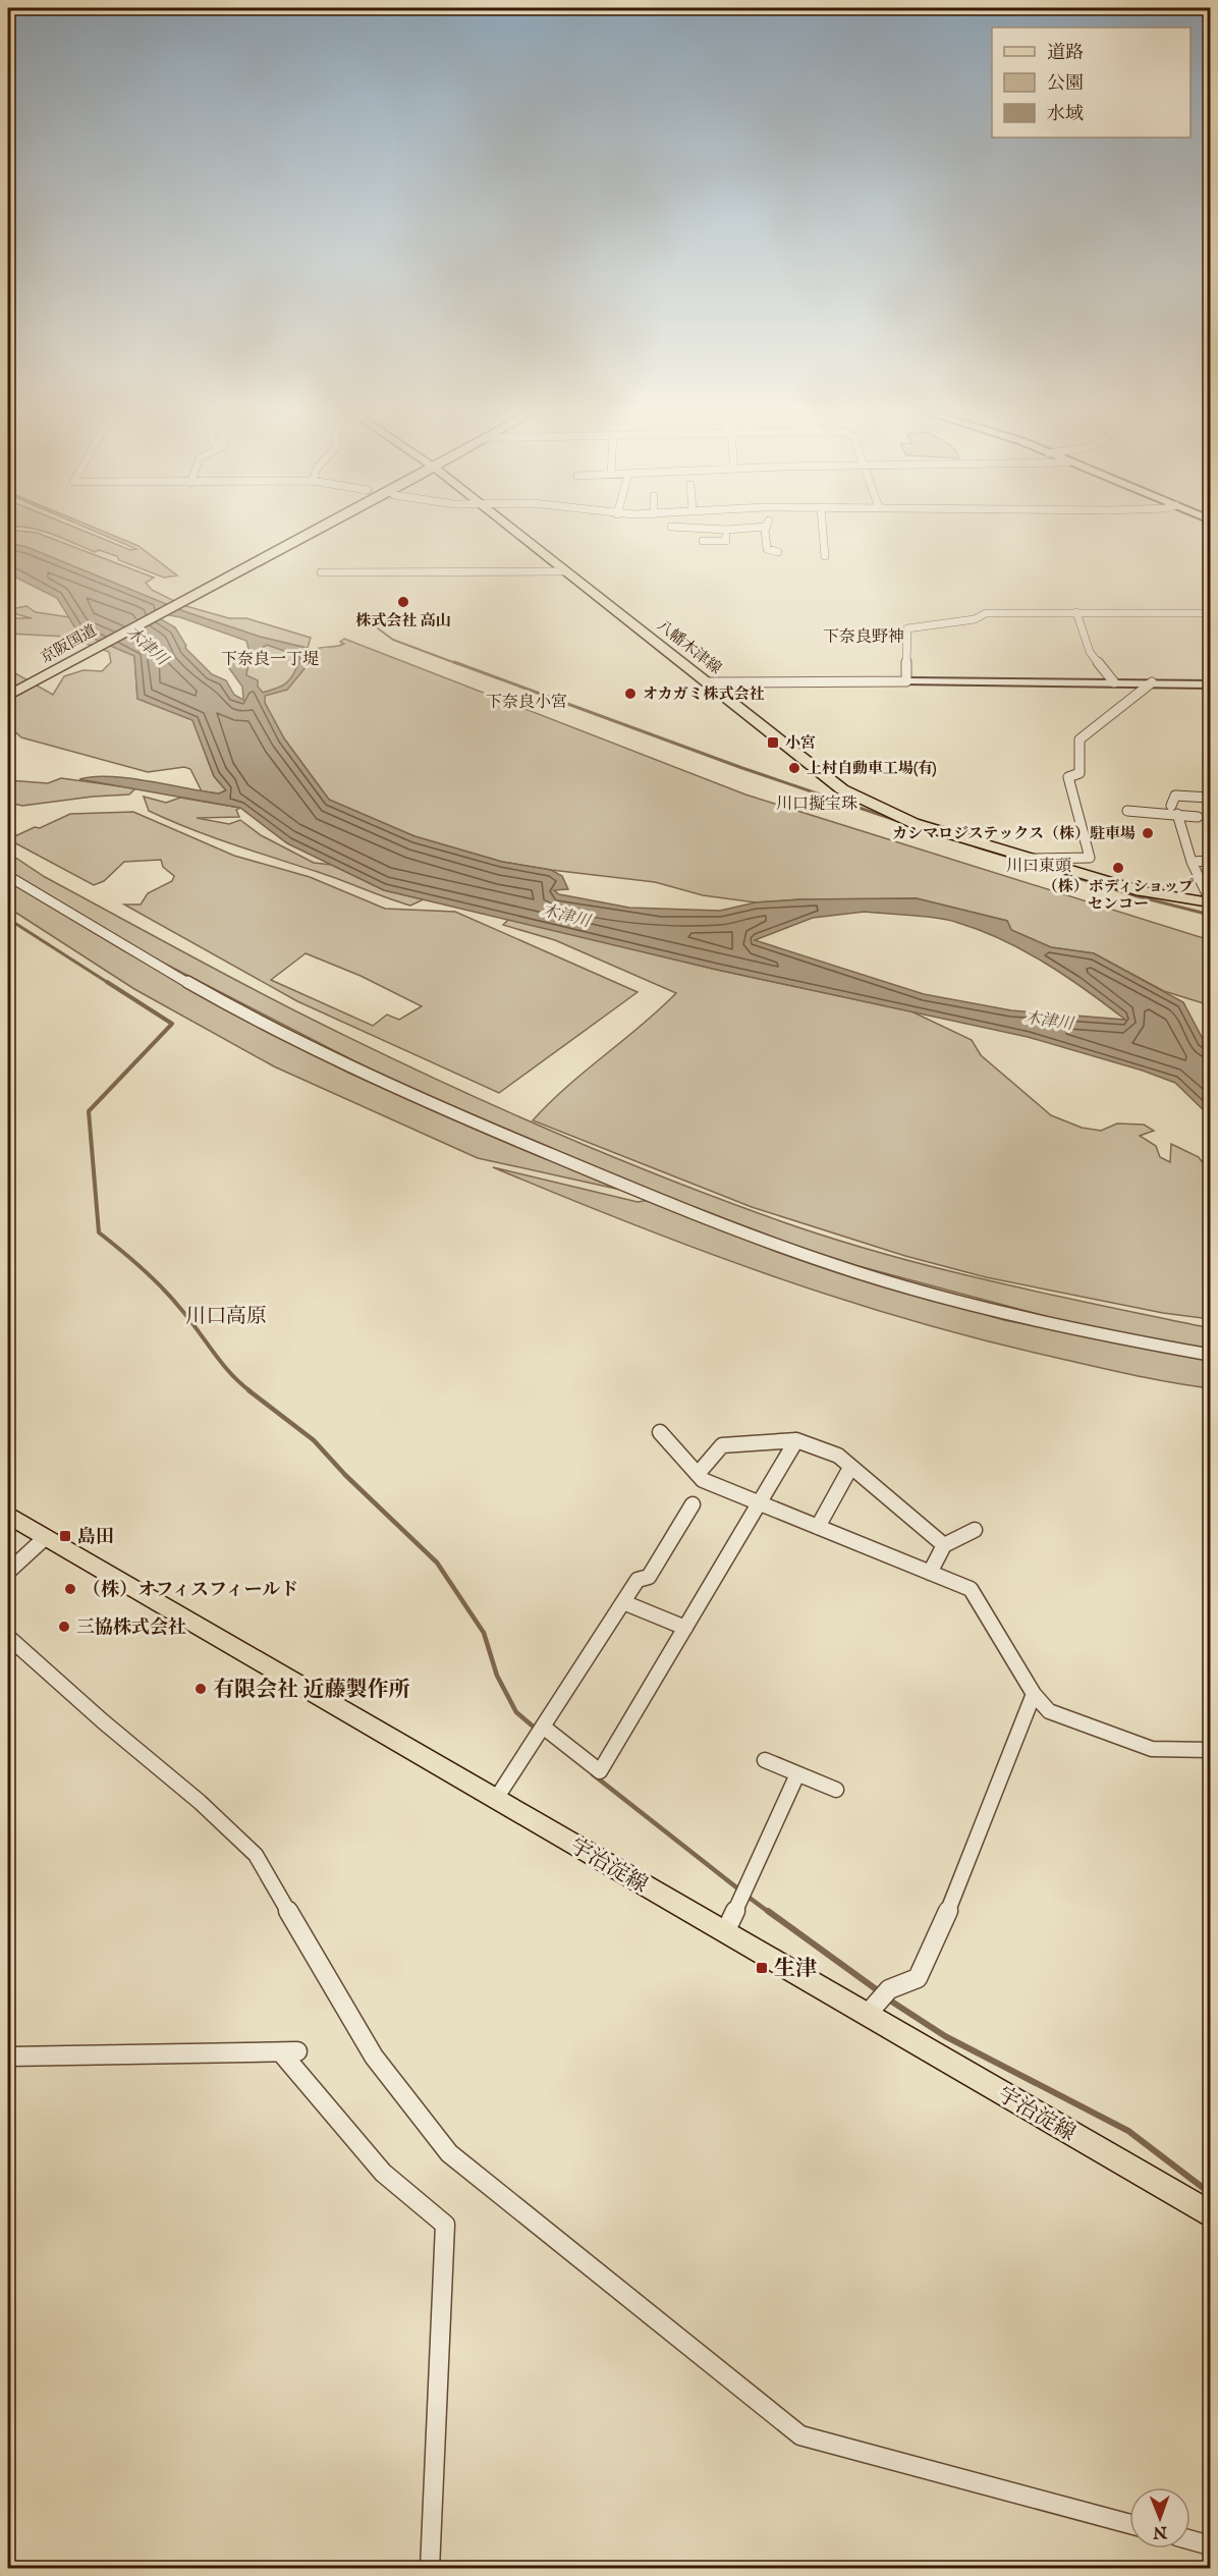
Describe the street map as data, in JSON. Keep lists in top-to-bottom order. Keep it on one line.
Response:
{"streets":{"highway":["京阪国道"],"main road":["八幡木津線","宇治淀線"]},"districts":["下奈良野神","下奈良一丁堤","下奈良小宮","川口擬宝珠","川口東頭","川口高原"],"water":["木津川"],"places":{"other":["株式会社 高山","オカガミ株式会社","上村自動車工場(有)","カシマロジステックス（株）駐車場","（株）ボディショップ センコー","（株）オフィスフィールド","三協株式会社","有限会社 近藤製作所"],"transit":["小宮","島田","生津"]},"legend":["道路","公園","水域"],"north":"bottom"}
